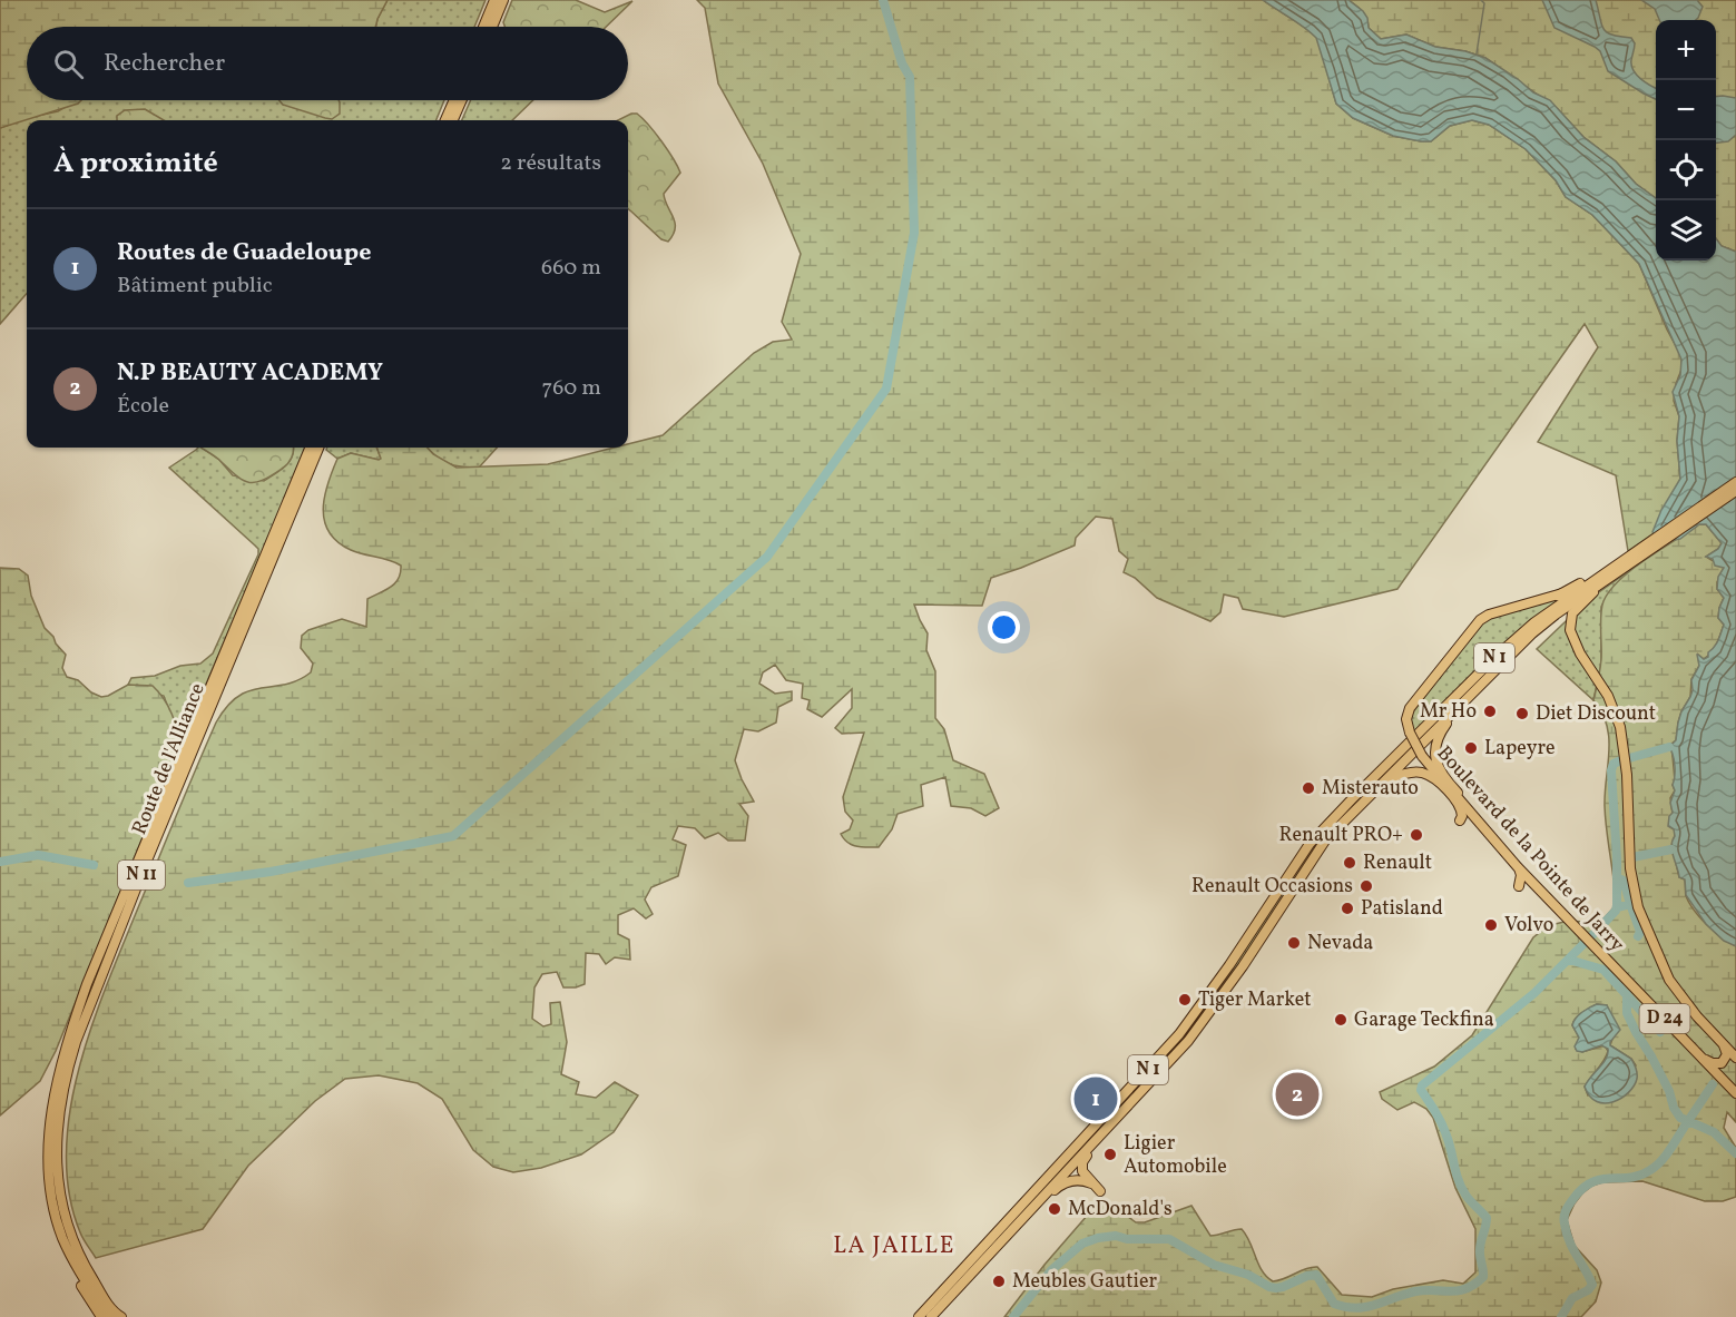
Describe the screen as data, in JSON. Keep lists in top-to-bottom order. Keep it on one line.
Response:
{"streets":{"highway":["N 1","Route de l'Alliance","N 11"],"main road":["Boulevard de la Pointe de Jarry","D 24"]},"crossings":[["N 1","Boulevard de la Pointe de Jarry"]],"districts":["LA JAILLE"],"places":["Mr Ho","Diet Discount","Lapeyre","Misterauto","Renault PRO+","Renault","Renault Occasions","Patisland","Volvo","Nevada","Tiger Market","Garage Teckfina","Ligier Automobile","McDonald's","Meubles Gautier"],"page":{"map_buttons":["+","−"],"search":"Rechercher","heading":["À proximité","2 résultats"],"list":[{"mark":"1","name":"Routes de Guadeloupe","note":"Bâtiment public","value":"660 m"},{"mark":"2","name":"N.P BEAUTY ACADEMY","note":"École","value":"760 m"}],"pins":["2","1"]}}
